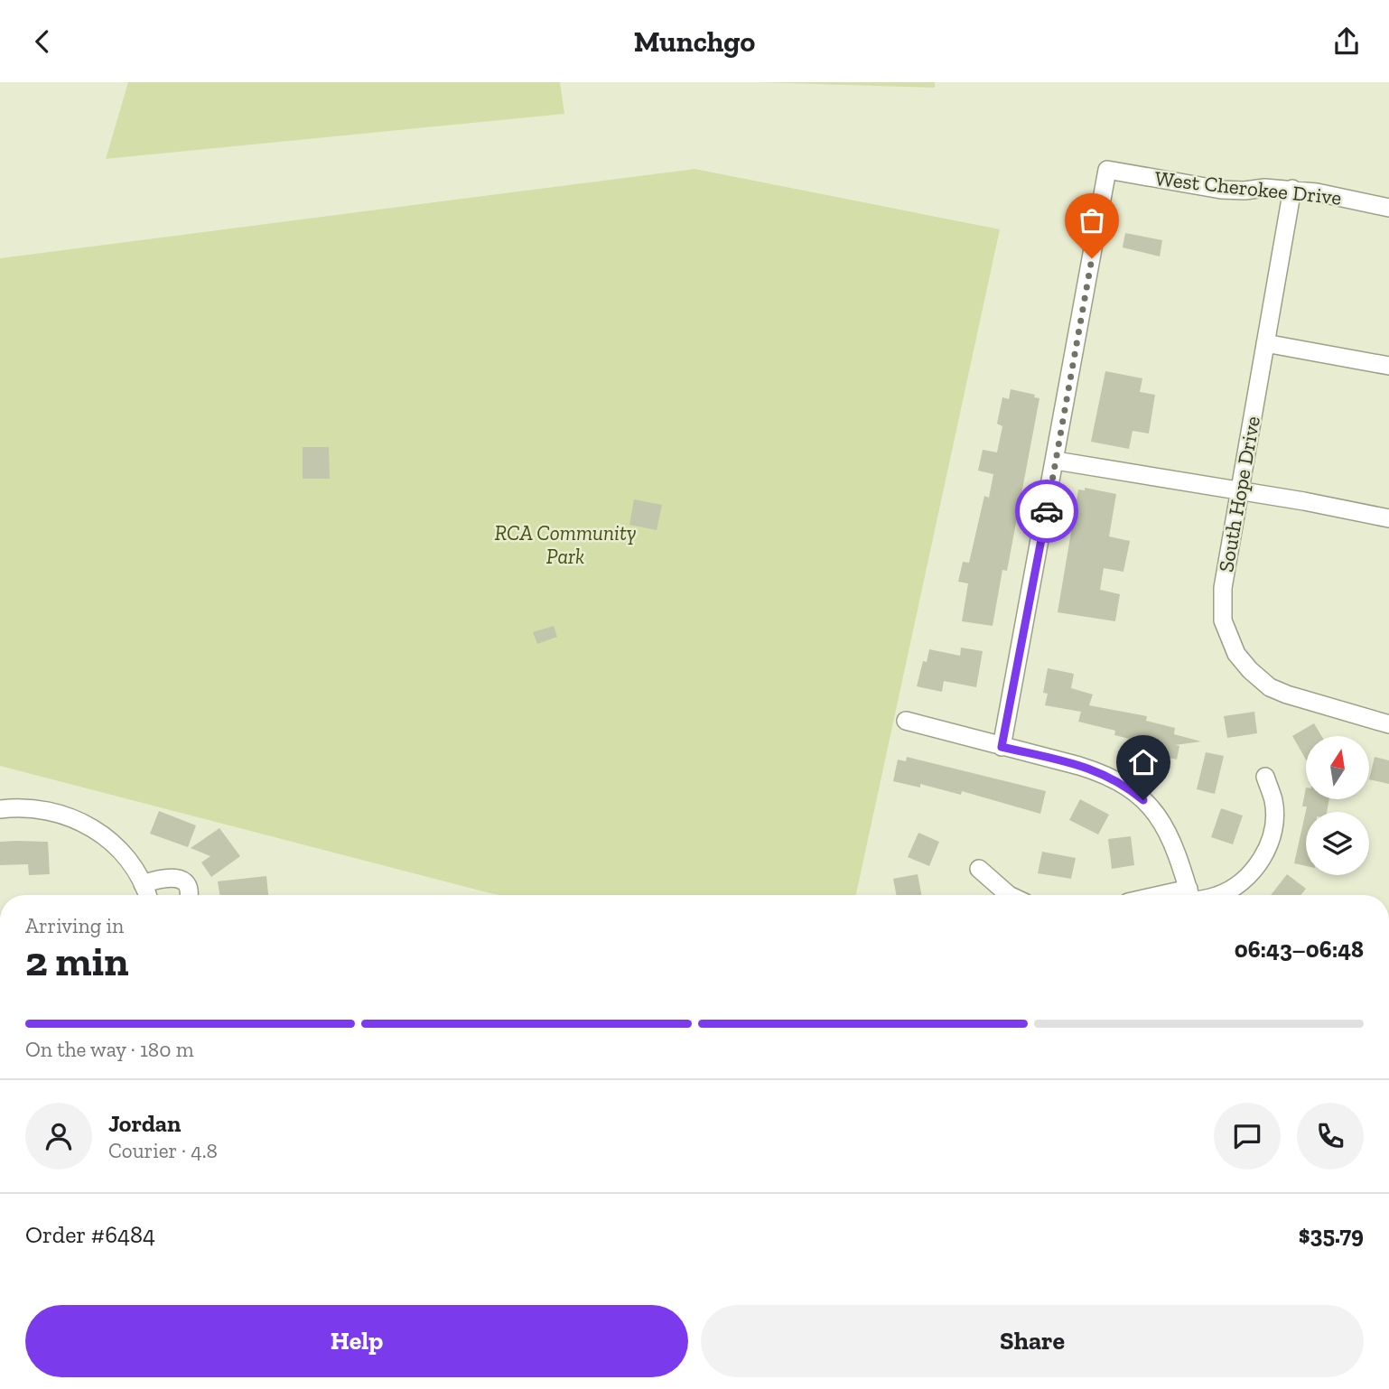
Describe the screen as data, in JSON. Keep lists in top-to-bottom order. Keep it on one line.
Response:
{"streets":{"street":["West Cherokee Drive","South Hope Drive"]},"crossings":[["West Cherokee Drive","South Hope Drive"]],"parks":["RCA Community Park"],"north":"top","page":{"header":"Munchgo","heading":["2 min","Arriving in","06:43–06:48"],"panel":["Jordan","Courier · 4.8","Order #6484","$35.79"],"bar":"On the way · 180 m","buttons":["Help","Share"]}}
